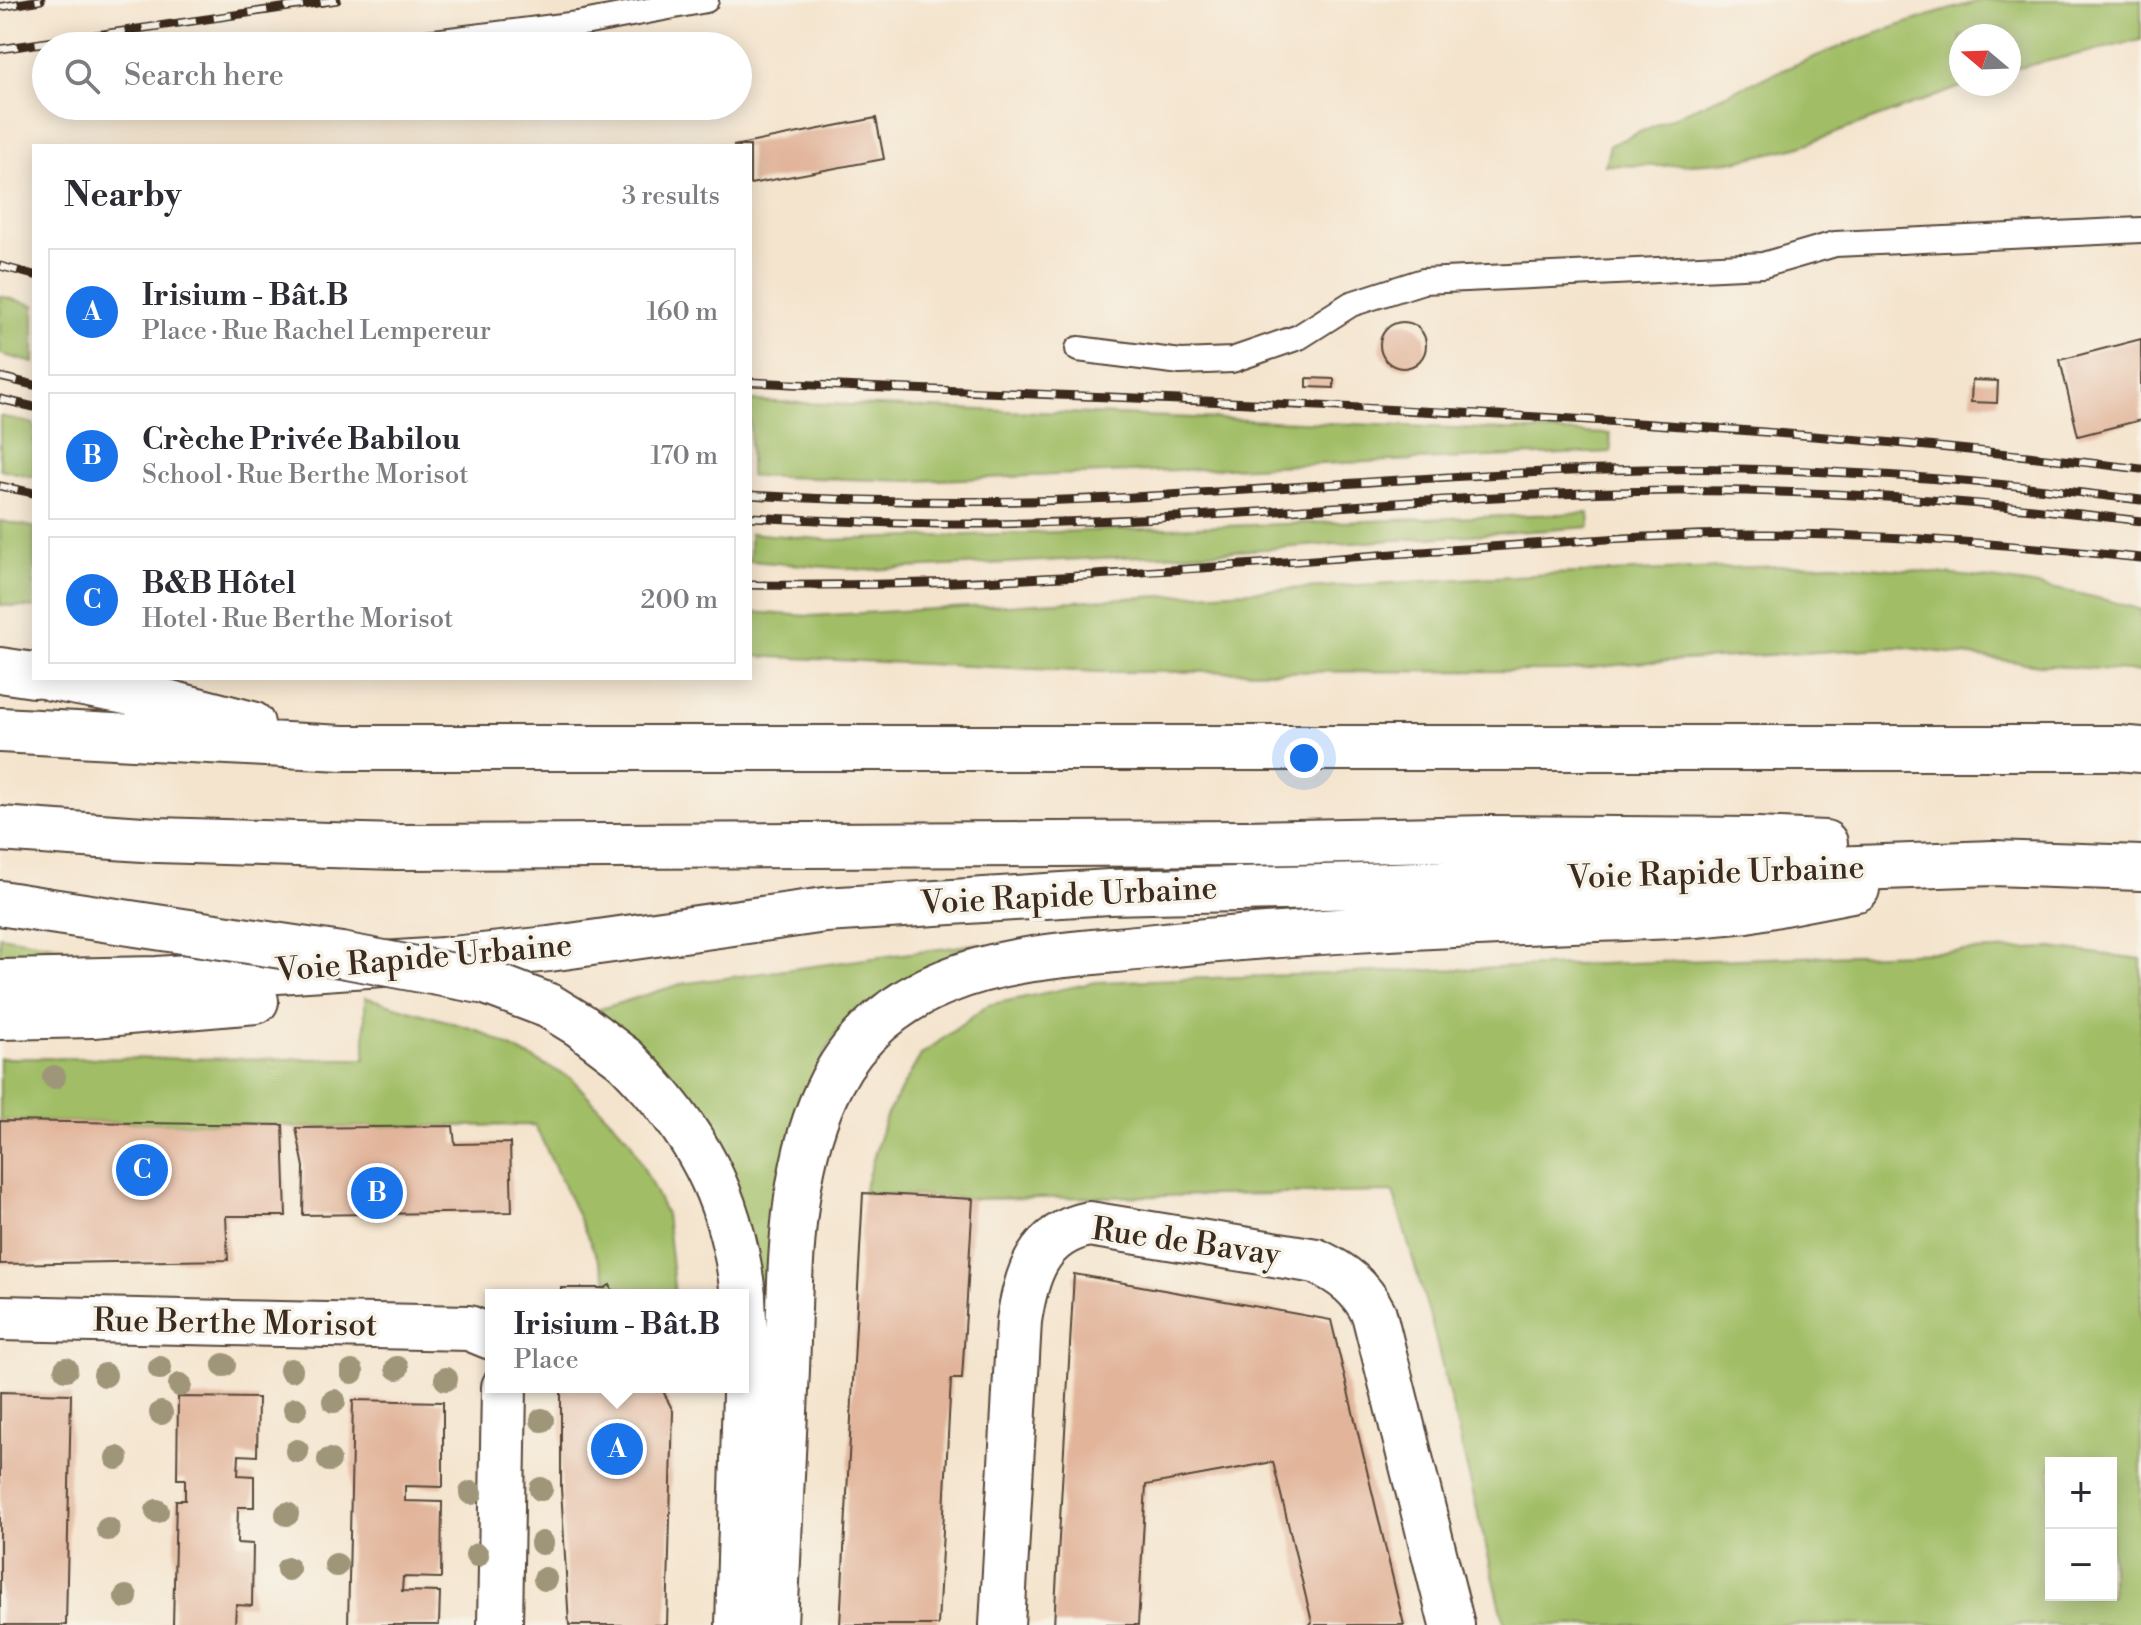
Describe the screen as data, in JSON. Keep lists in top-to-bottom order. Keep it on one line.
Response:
{"streets":{"main road":["Voie Rapide Urbaine","Rue de Bavay","Rue Berthe Morisot"]},"north":"left","page":{"search":"Search here","heading":["Nearby","3 results"],"list":[{"mark":"A","name":"Irisium - Bât.B","note":"Place · Rue Rachel Lempereur","value":"160 m"},{"mark":"B","name":"Crèche Privée Babilou","note":"School · Rue Berthe Morisot","value":"170 m"},{"mark":"C","name":"B&B Hôtel","note":"Hotel · Rue Berthe Morisot","value":"200 m"}],"pins":["C","B","A"],"popup":["Irisium - Bât.B","Place"],"map_buttons":["+","−"]}}
